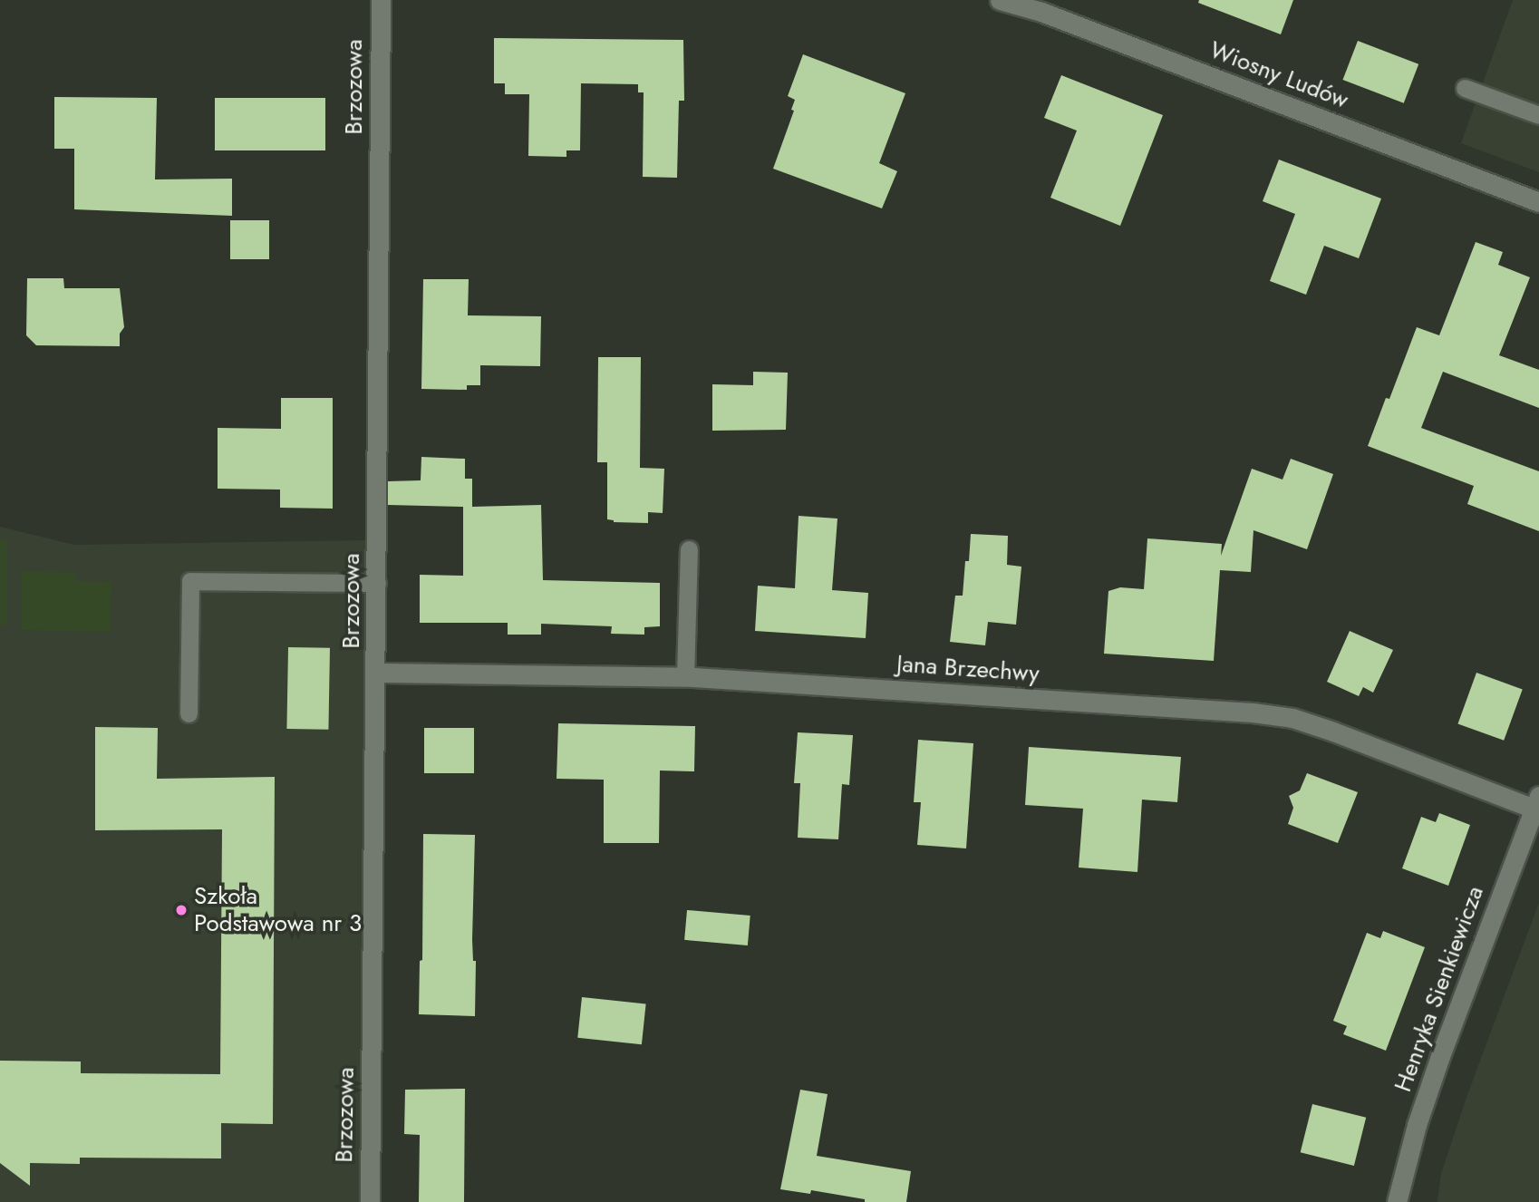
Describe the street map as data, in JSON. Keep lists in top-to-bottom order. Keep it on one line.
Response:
{"streets":{"street":["Wiosny Ludów","Brzozowa","Jana Brzechwy","Henryka Sienkiewicza"]},"crossings":[["Brzozowa","Jana Brzechwy"],["Jana Brzechwy","Henryka Sienkiewicza"]],"places":["Szkoła Podstawowa nr 3"]}
